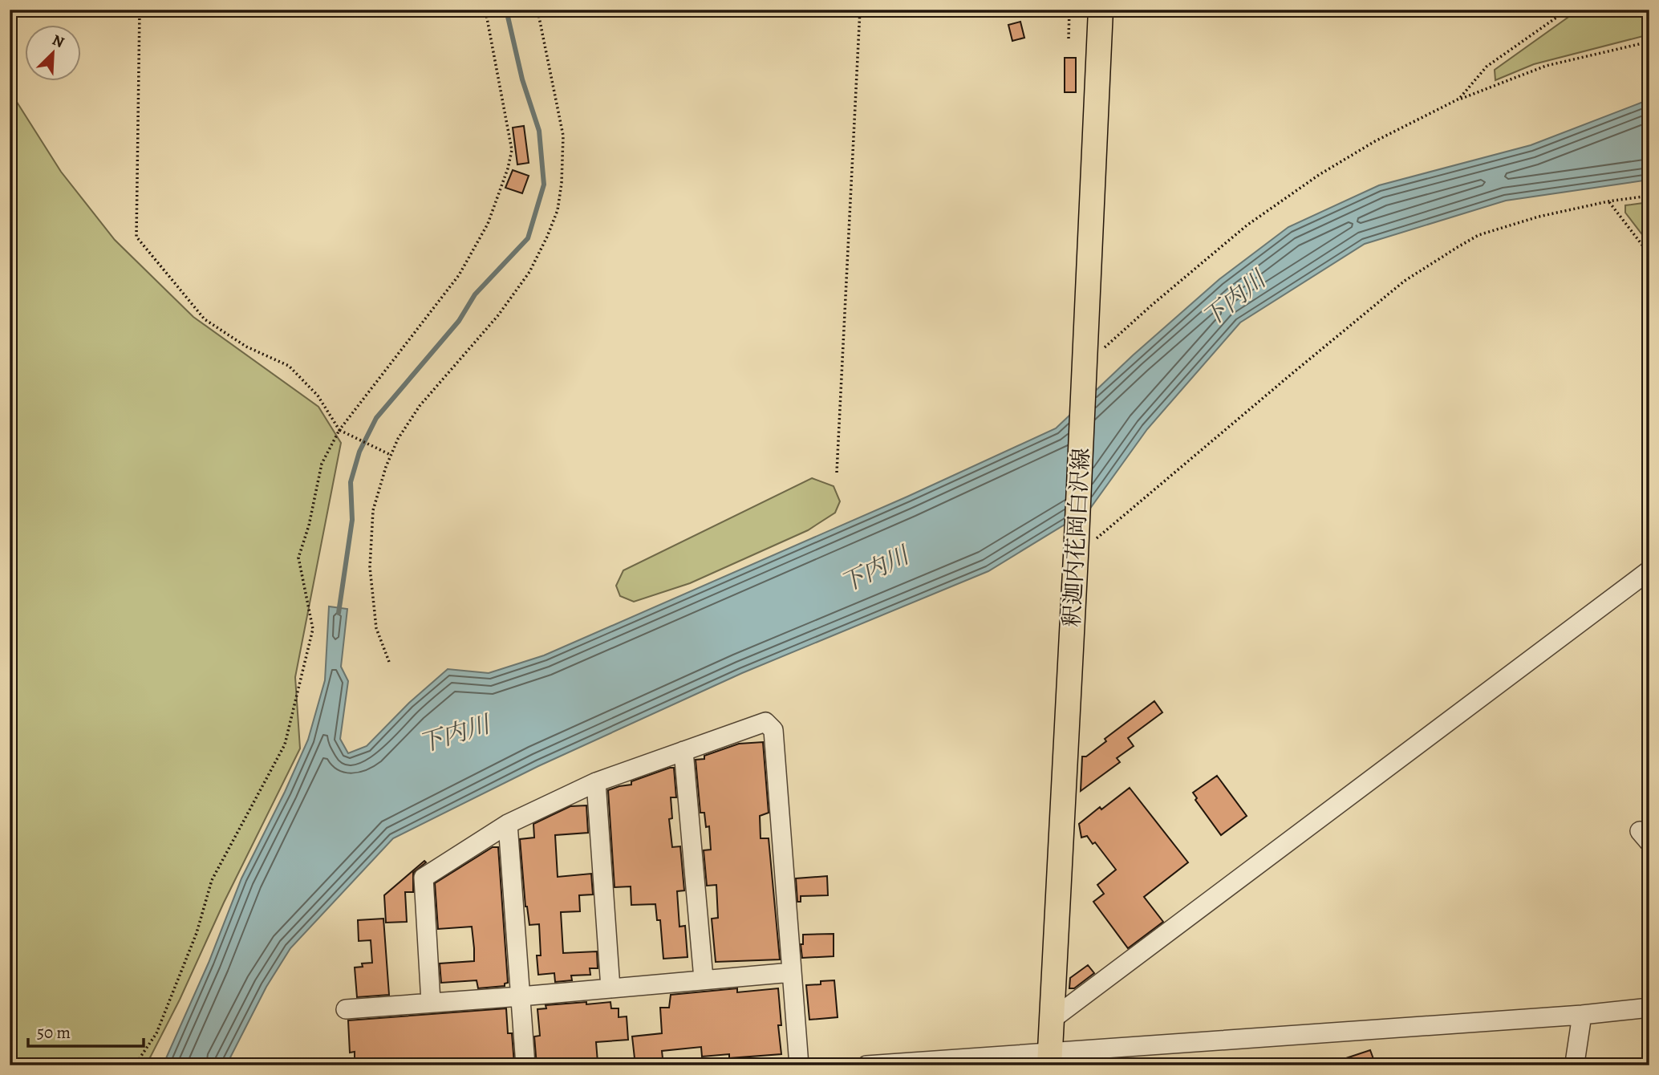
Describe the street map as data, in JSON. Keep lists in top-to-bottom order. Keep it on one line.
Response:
{"streets":{"main road":["釈迦内花岡白沢線"]},"water":["下内川"],"scale_bar":"50 m","north":"top right"}
